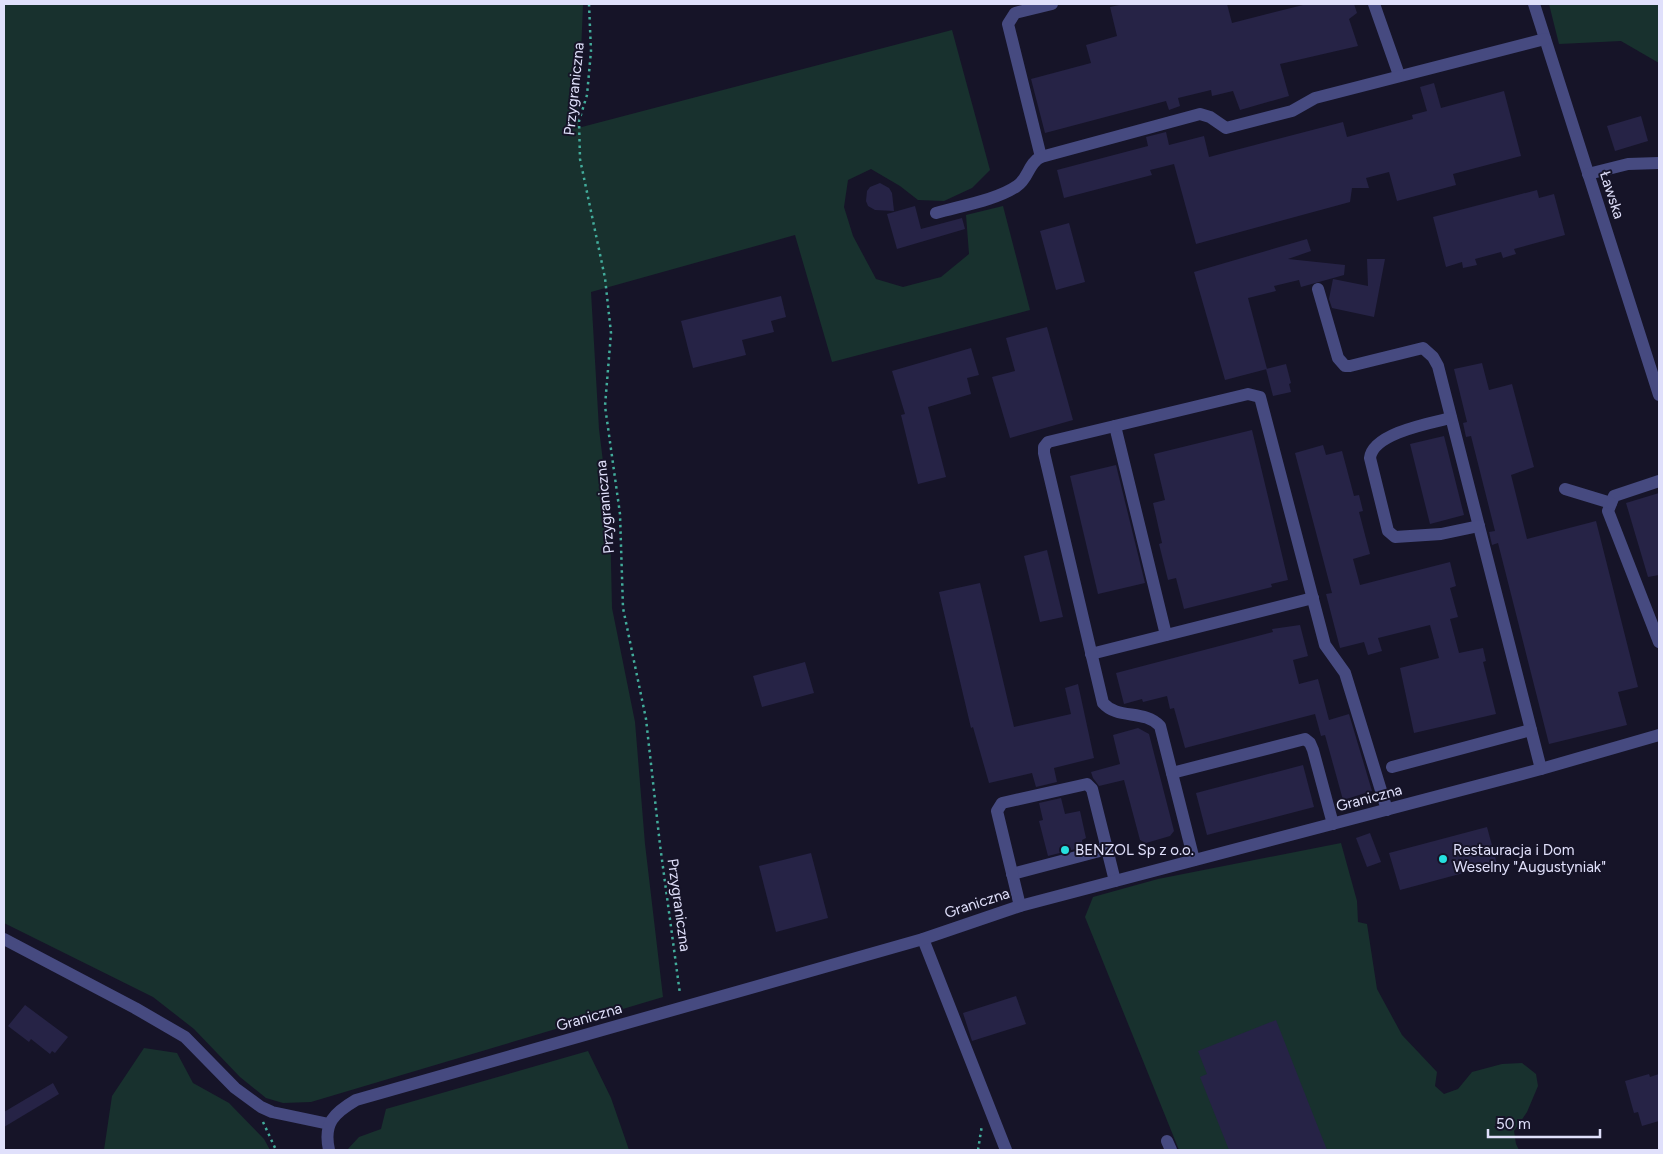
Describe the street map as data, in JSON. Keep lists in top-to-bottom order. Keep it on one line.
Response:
{"streets":{"street":["Ławska","Graniczna"],"path":["Przygraniczna"]},"crossings":[["Przygraniczna","Graniczna"]],"places":["BENZOL Sp z o.o.","Restauracja i Dom Weselny \"Augustyniak\""],"scale_bar":"50 m"}
